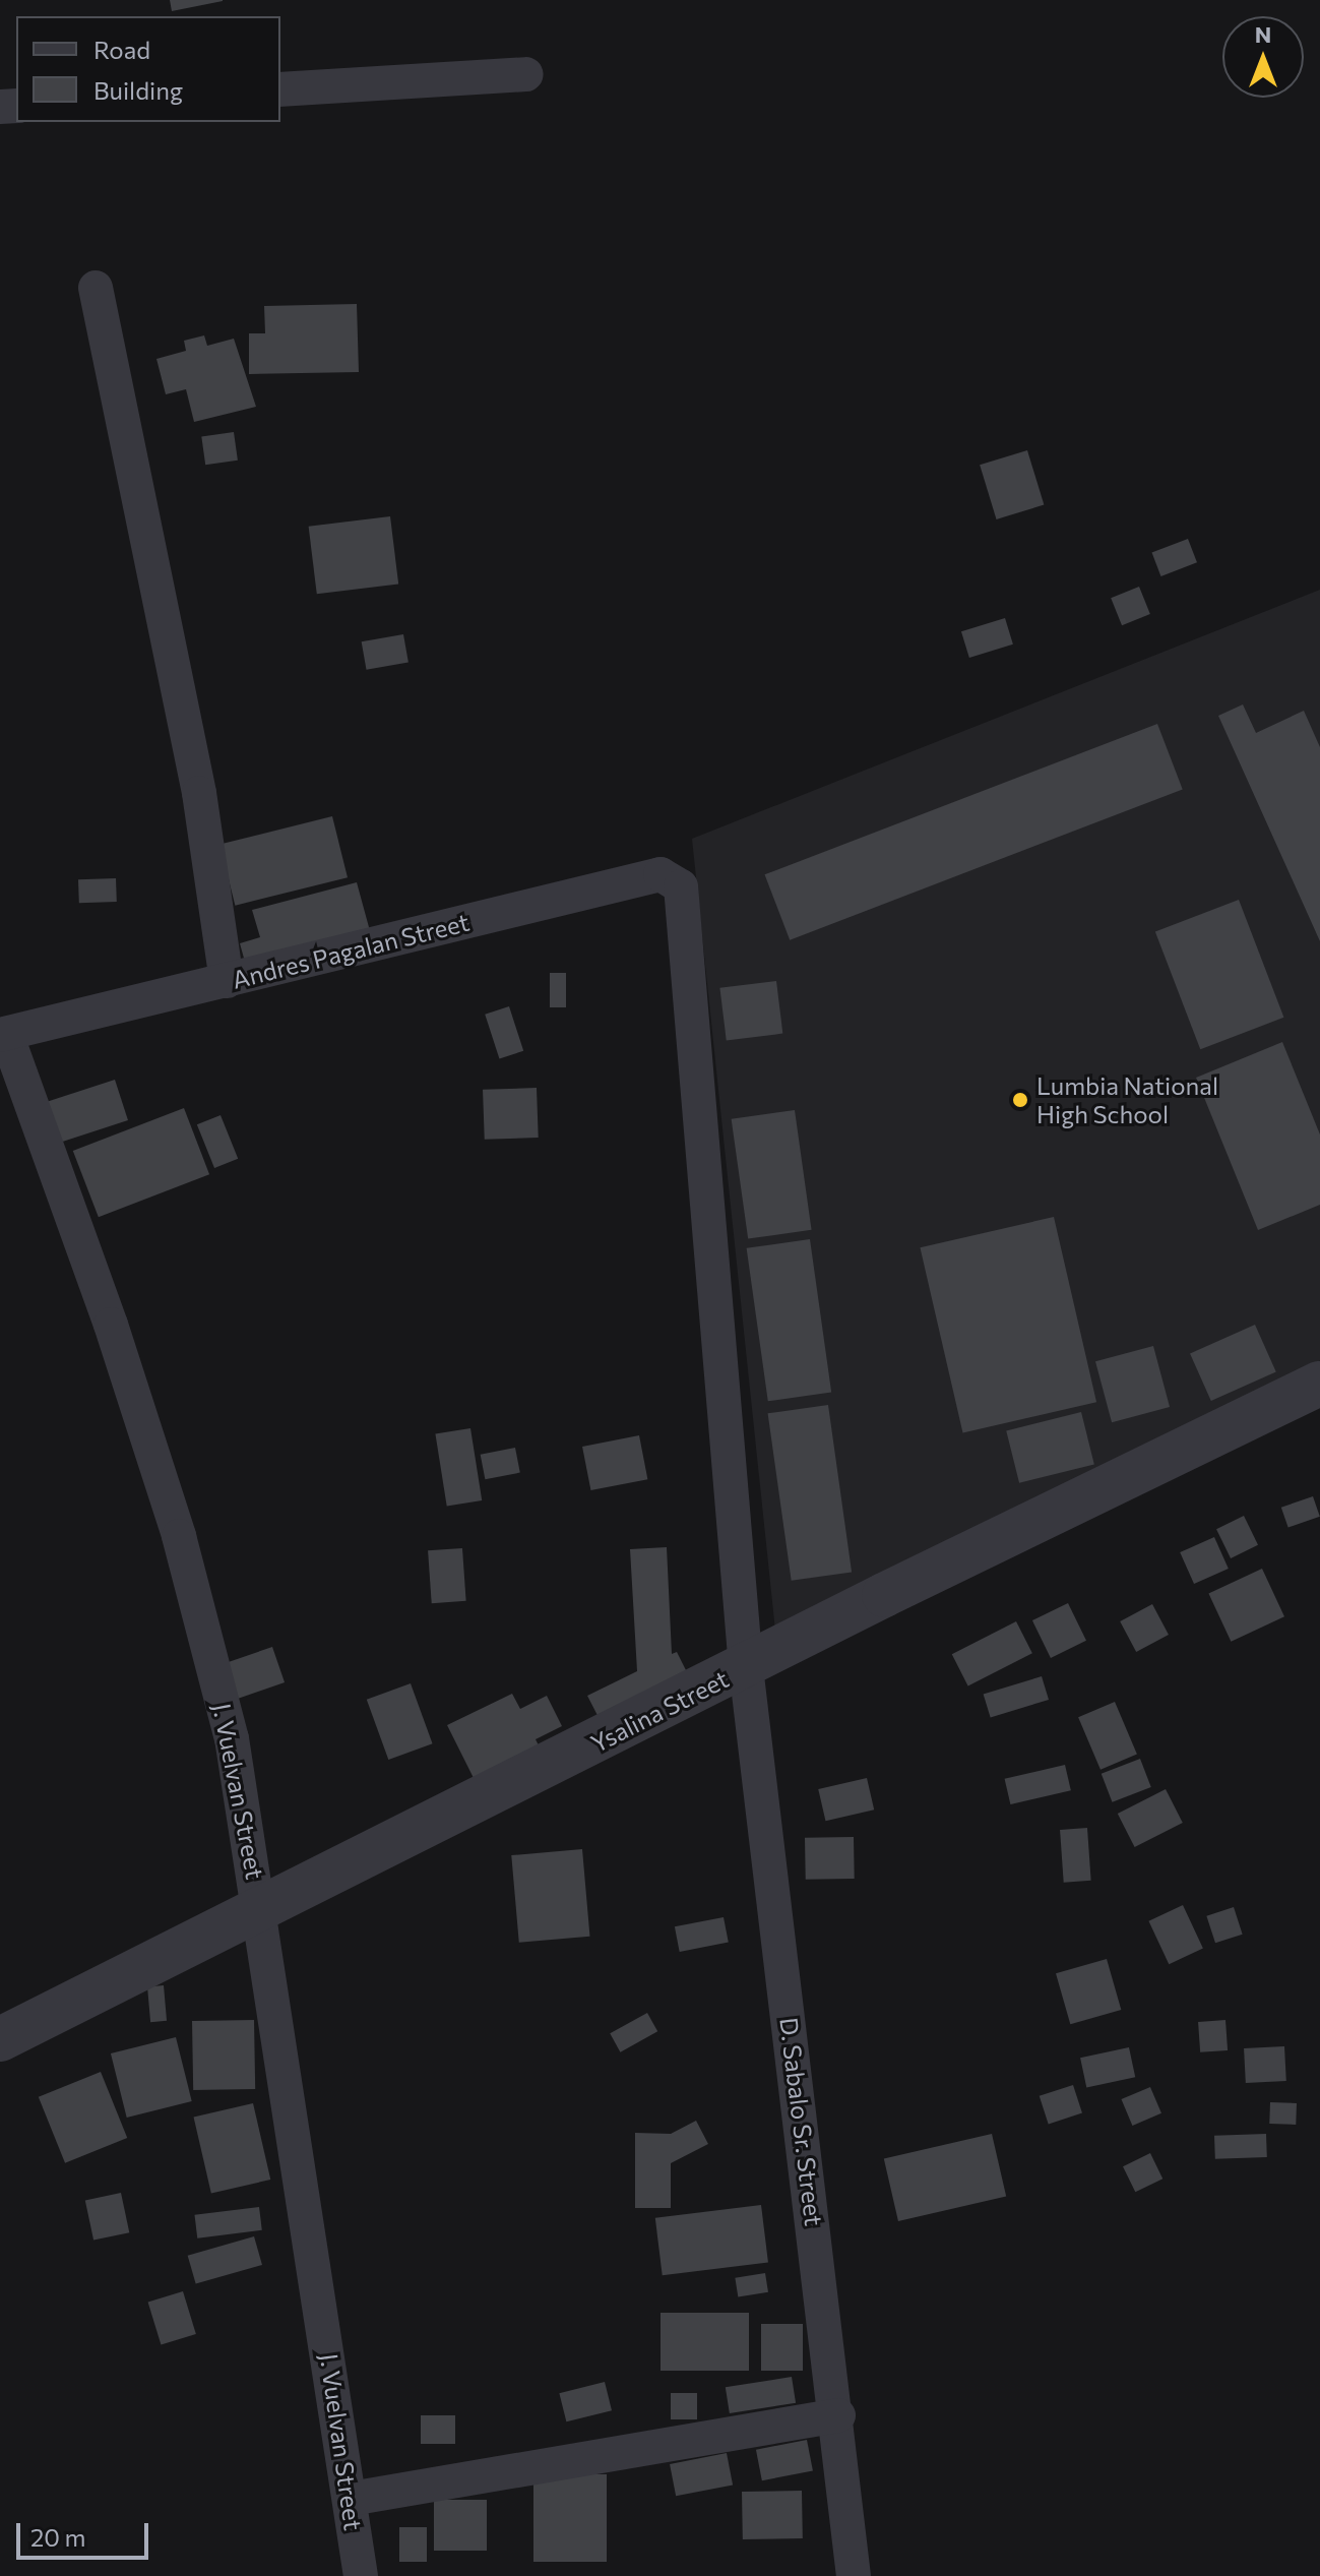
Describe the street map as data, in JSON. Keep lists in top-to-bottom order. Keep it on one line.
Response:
{"streets":{"street":["Andres Pagalan Street","Ysalina Street","J. Vuelvan Street","D. Sabalo Sr. Street"]},"crossings":[["Andres Pagalan Street","J. Vuelvan Street"],["Andres Pagalan Street","D. Sabalo Sr. Street"],["Ysalina Street","J. Vuelvan Street"],["Ysalina Street","D. Sabalo Sr. Street"]],"places":["Lumbia National High School"],"legend":["Road","Building"],"scale_bar":"20 m","north":"top"}
